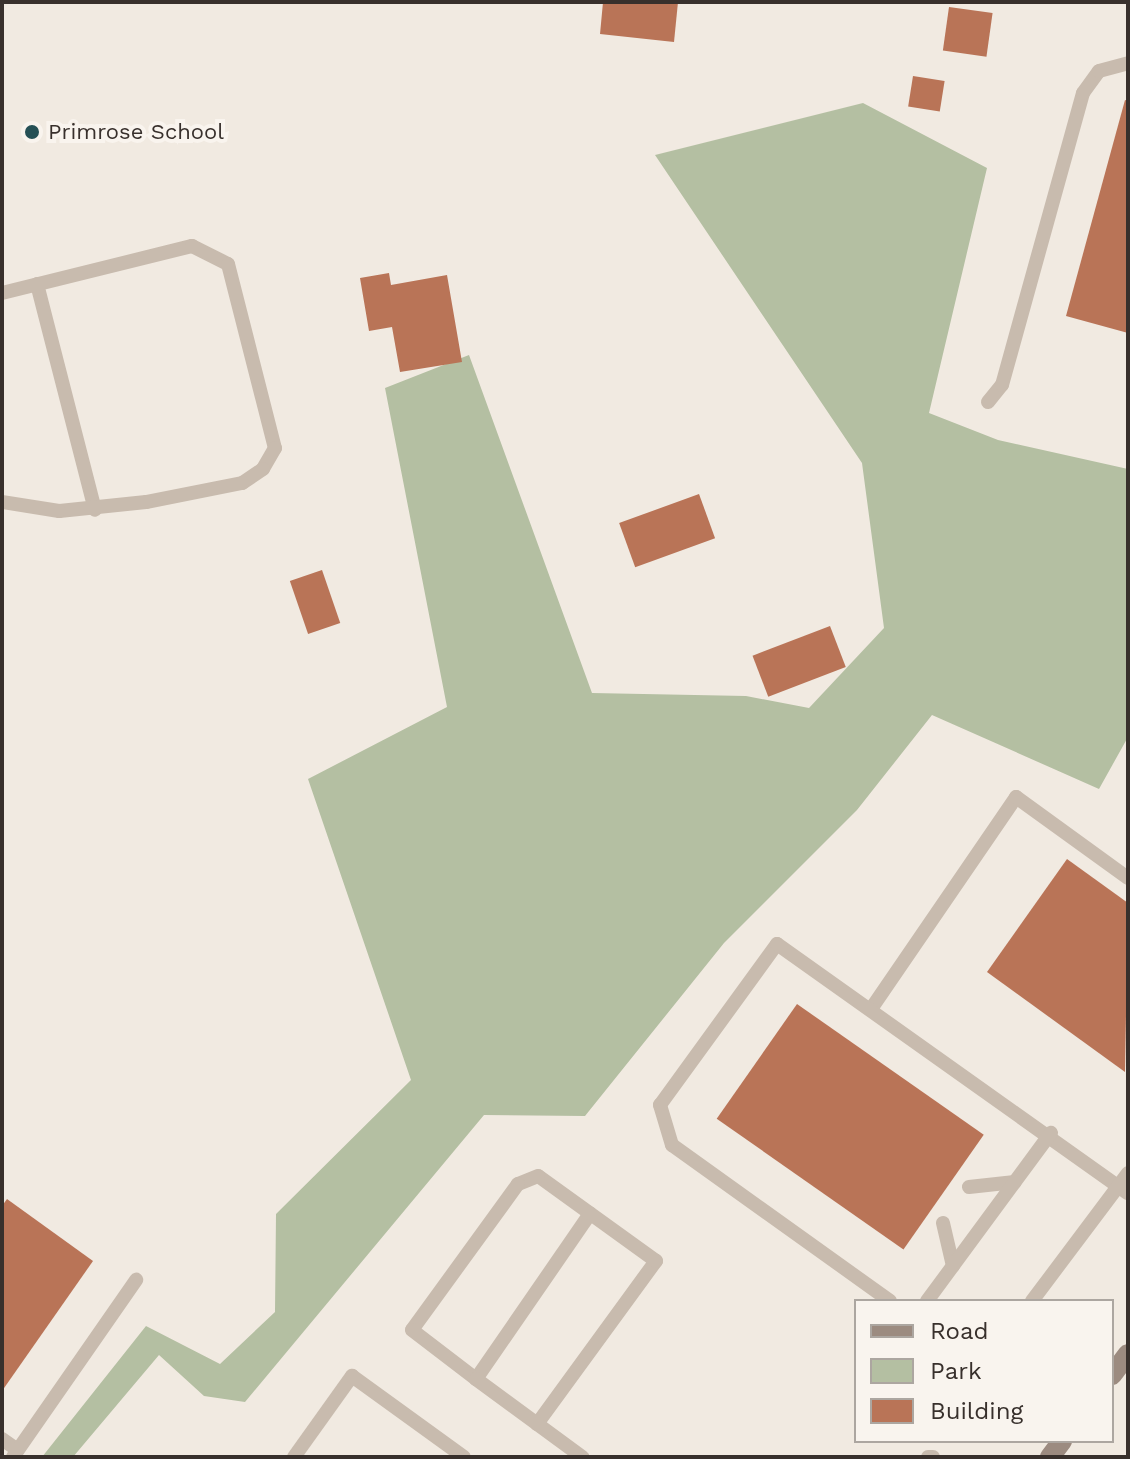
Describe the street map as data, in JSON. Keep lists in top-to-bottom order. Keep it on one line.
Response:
{"places":["Primrose School"],"legend":["Road","Park","Building"]}
